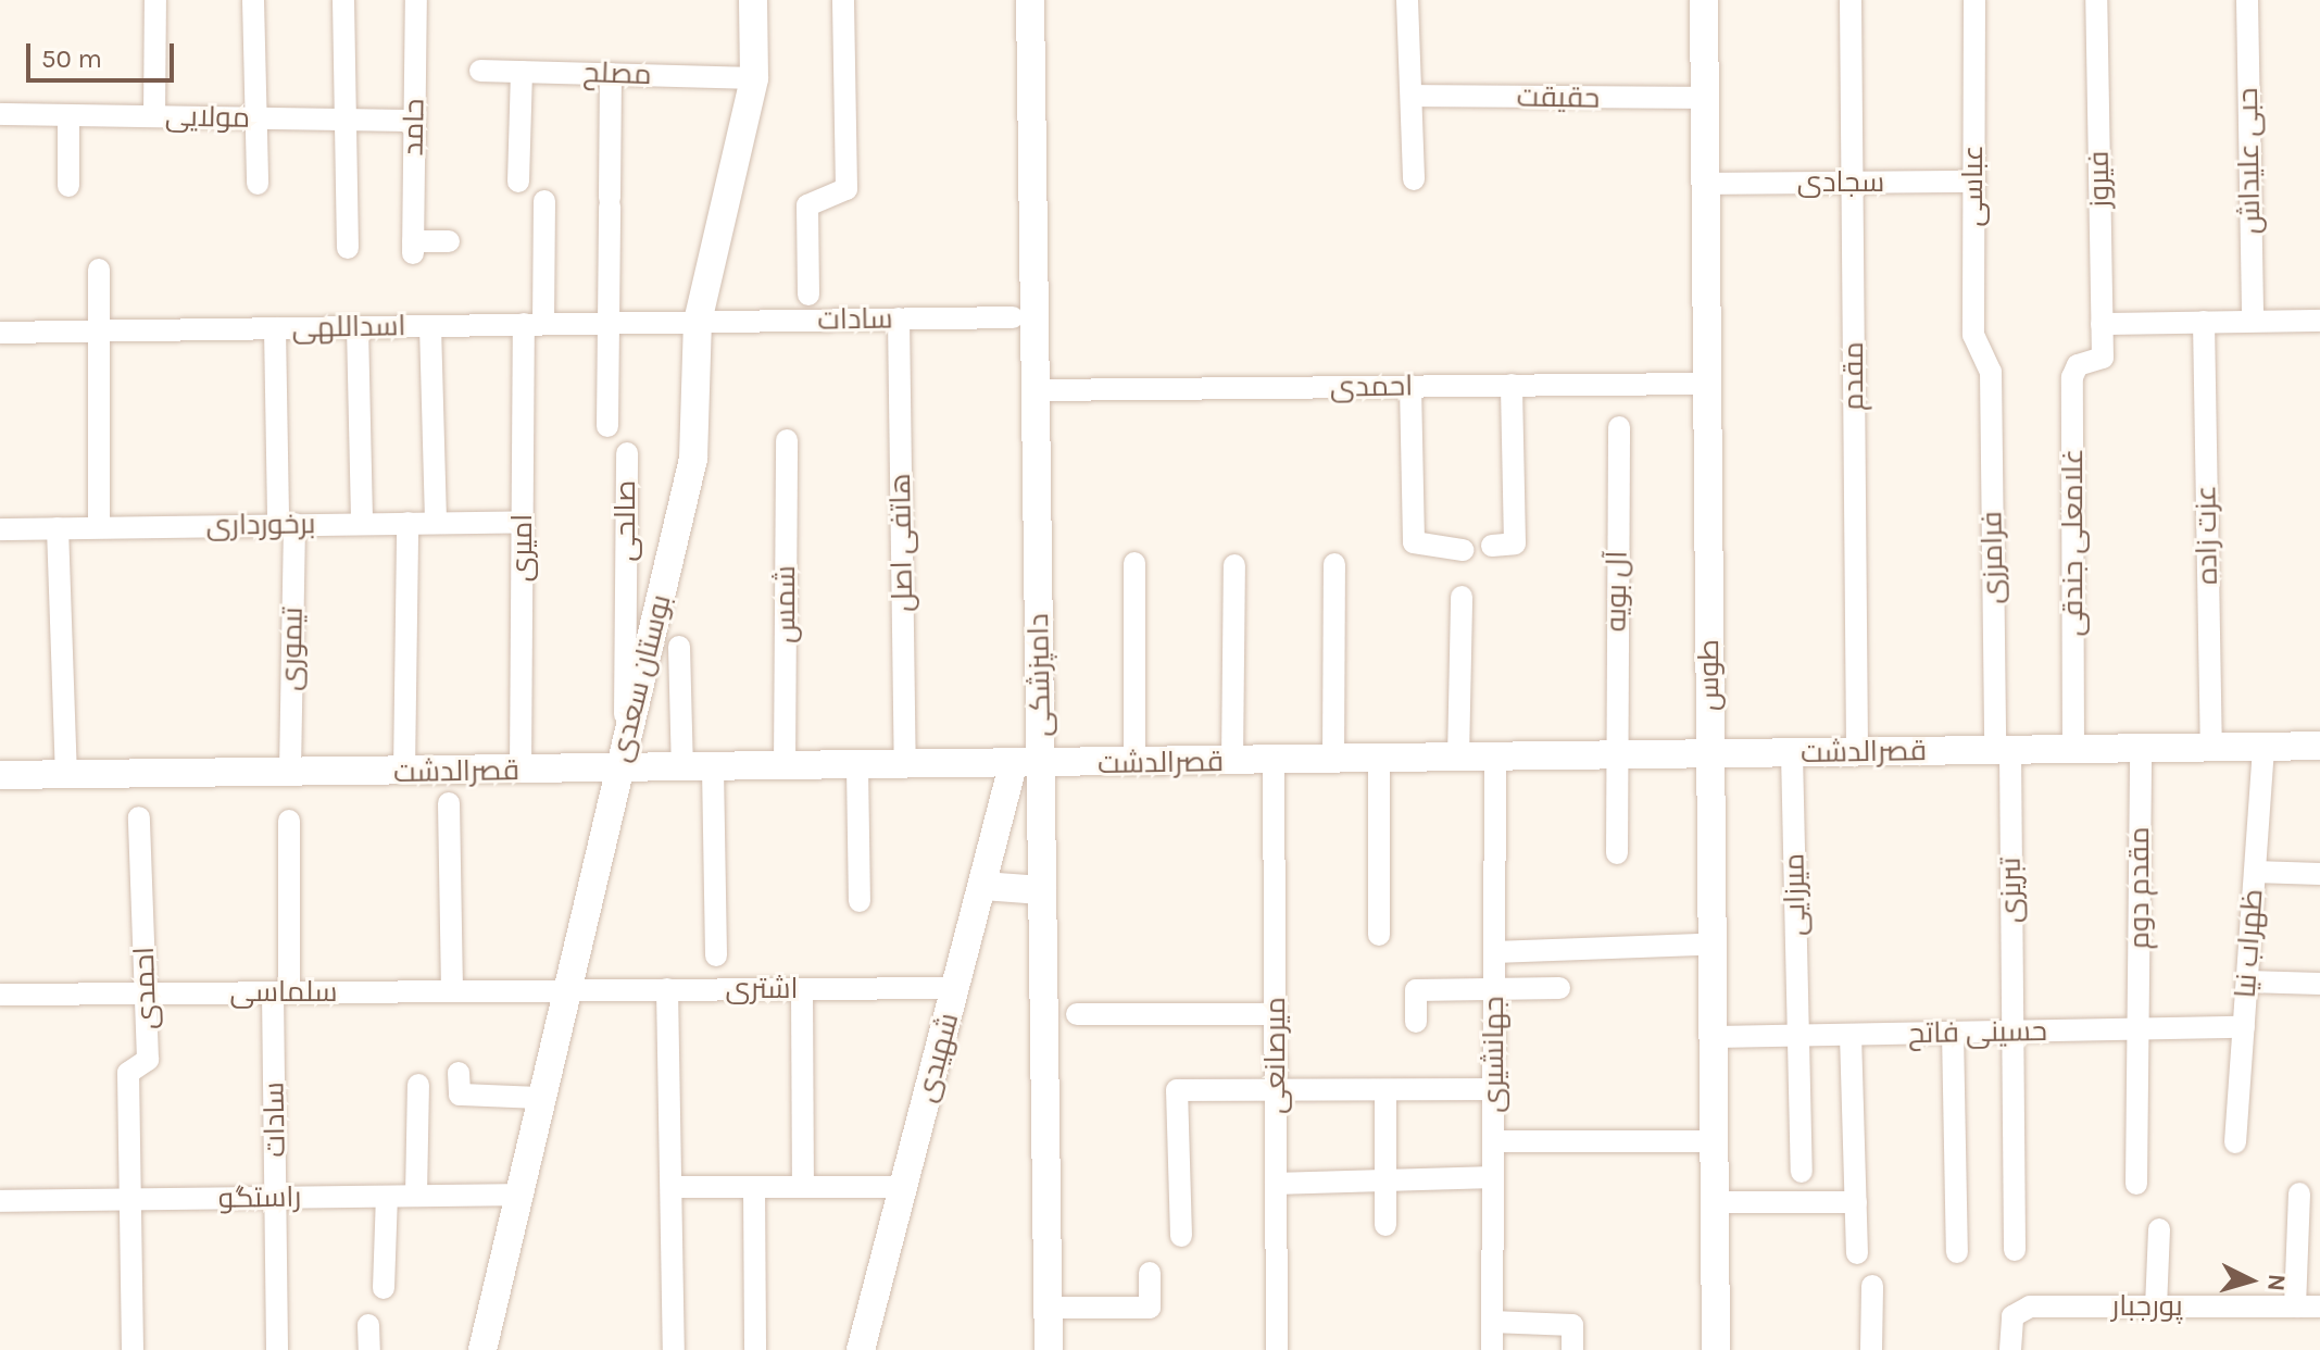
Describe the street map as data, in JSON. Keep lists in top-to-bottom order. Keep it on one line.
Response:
{"streets":{"street":["مصلح","حقیقت","مولایی","حامد","حبی علیداش","فیروز","سجادی","عباسی","سادات","اسداللهی","مقدم","احمدی","صالحی","برخورداری","عزت زاده","هاتفی اصل","غلامعلی جندقی","امیری","فرامرزی","آل بویه","شمس","تیموری","دامپزشکی","طوس","بوستان سعدی","قصرالدشت","مقدم دوم","تبریزی","میرزایی","ظهراب نیا","اشتری","سلماسی","حسینی فاتح","جهانشیری","میرصانعی","شهیدی","راستگو","پورجبار"]},"crossings":[["مصلح","بوستان سعدی"],["حقیقت","طوس"],["مولایی","حامد"],["فیروز","غلامعلی جندقی"],["سجادی","عباسی"],["سجادی","مقدم"],["سجادی","طوس"],["عباسی","فرامرزی"],["سادات","اسداللهی"],["سادات","هاتفی اصل"],["سادات","دامپزشکی"],["سادات","بوستان سعدی"],["سادات","سلماسی"],["سادات","راستگو"],["اسداللهی","امیری"],["اسداللهی","تیموری"],["اسداللهی","بوستان سعدی"],["مقدم","قصرالدشت"],["احمدی","دامپزشکی"],["احمدی","طوس"],["احمدی","سلماسی"],["احمدی","راستگو"],["صالحی","بوستان سعدی"],["صالحی","قصرالدشت"],["برخورداری","امیری"],["برخورداری","تیموری"],["عزت زاده","قصرالدشت"],["هاتفی اصل","قصرالدشت"],["غلامعلی جندقی","قصرالدشت"],["امیری","قصرالدشت"],["فرامرزی","قصرالدشت"],["فرامرزی","تبریزی"],["آل بویه","قصرالدشت"],["شمس","قصرالدشت"],["تیموری","قصرالدشت"],["دامپزشکی","قصرالدشت"],["دامپزشکی","شهیدی"],["طوس","قصرالدشت"],["طوس","حسینی فاتح"],["بوستان سعدی","قصرالدشت"],["بوستان سعدی","اشتری"],["بوستان سعدی","سلماسی"],["بوستان سعدی","راستگو"],["قصرالدشت","مقدم دوم"],["قصرالدشت","تبریزی"],["قصرالدشت","میرزایی"],["قصرالدشت","ظهراب نیا"],["قصرالدشت","جهانشیری"],["قصرالدشت","میرصانعی"],["قصرالدشت","شهیدی"],["مقدم دوم","حسینی فاتح"],["تبریزی","حسینی فاتح"],["میرزایی","حسینی فاتح"],["ظهراب نیا","حسینی فاتح"],["اشتری","سلماسی"],["اشتری","شهیدی"]],"scale_bar":"50 m","north":"right"}
